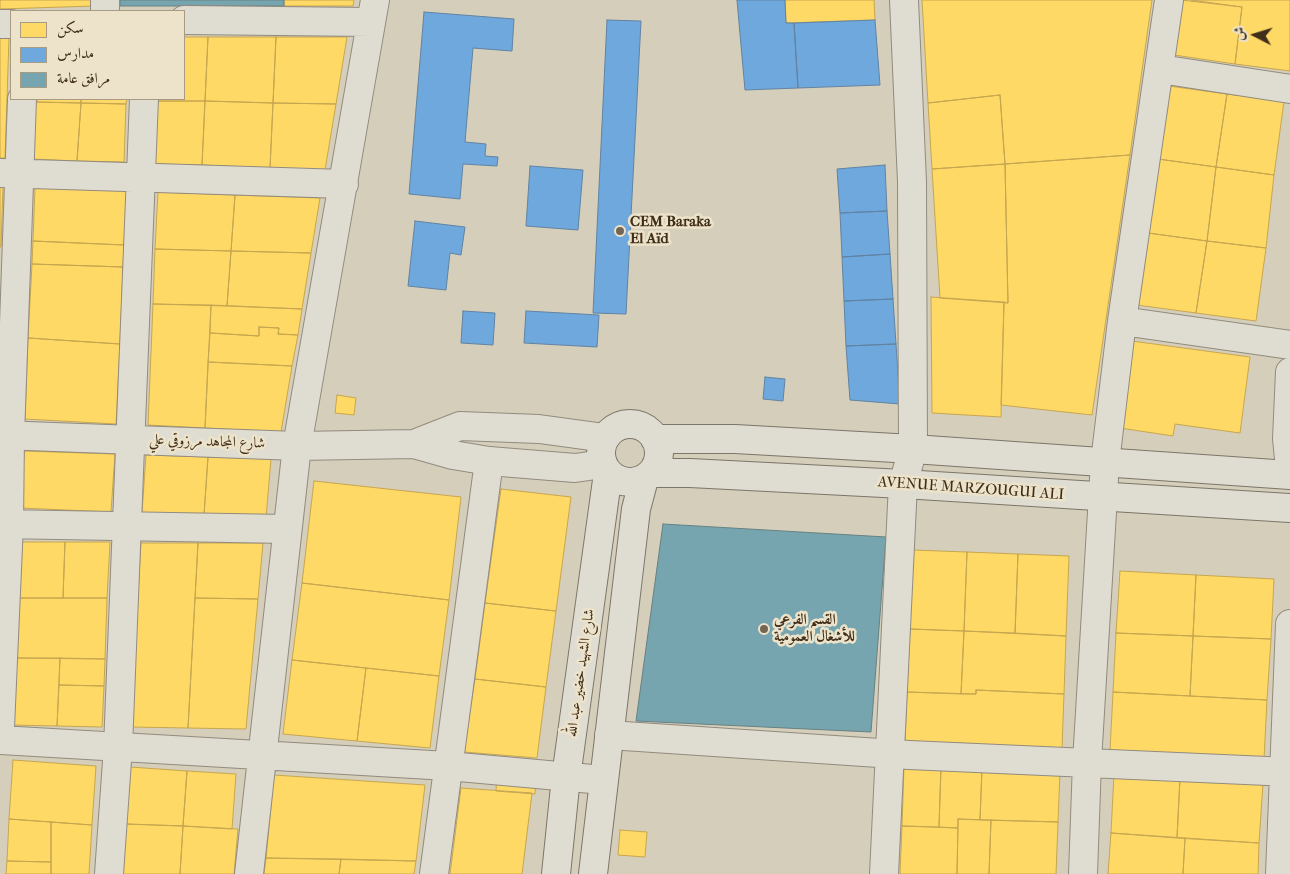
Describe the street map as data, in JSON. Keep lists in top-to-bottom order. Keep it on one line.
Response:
{"streets":{"street":["شارع المجاهد مرزوقي علي","AVENUE MARZOUGUI ALI","شارع الشهيد خضير عبد الله"]},"crossings":[["شارع المجاهد مرزوقي علي","AVENUE MARZOUGUI ALI"],["شارع المجاهد مرزوقي علي","شارع الشهيد خضير عبد الله"],["AVENUE MARZOUGUI ALI","شارع الشهيد خضير عبد الله"]],"places":["CEM Baraka El Aïd","القسم الفرعي للأشغال العمومية"],"legend":["سكن","مدارس","مرافق عامة"],"north":"left"}
